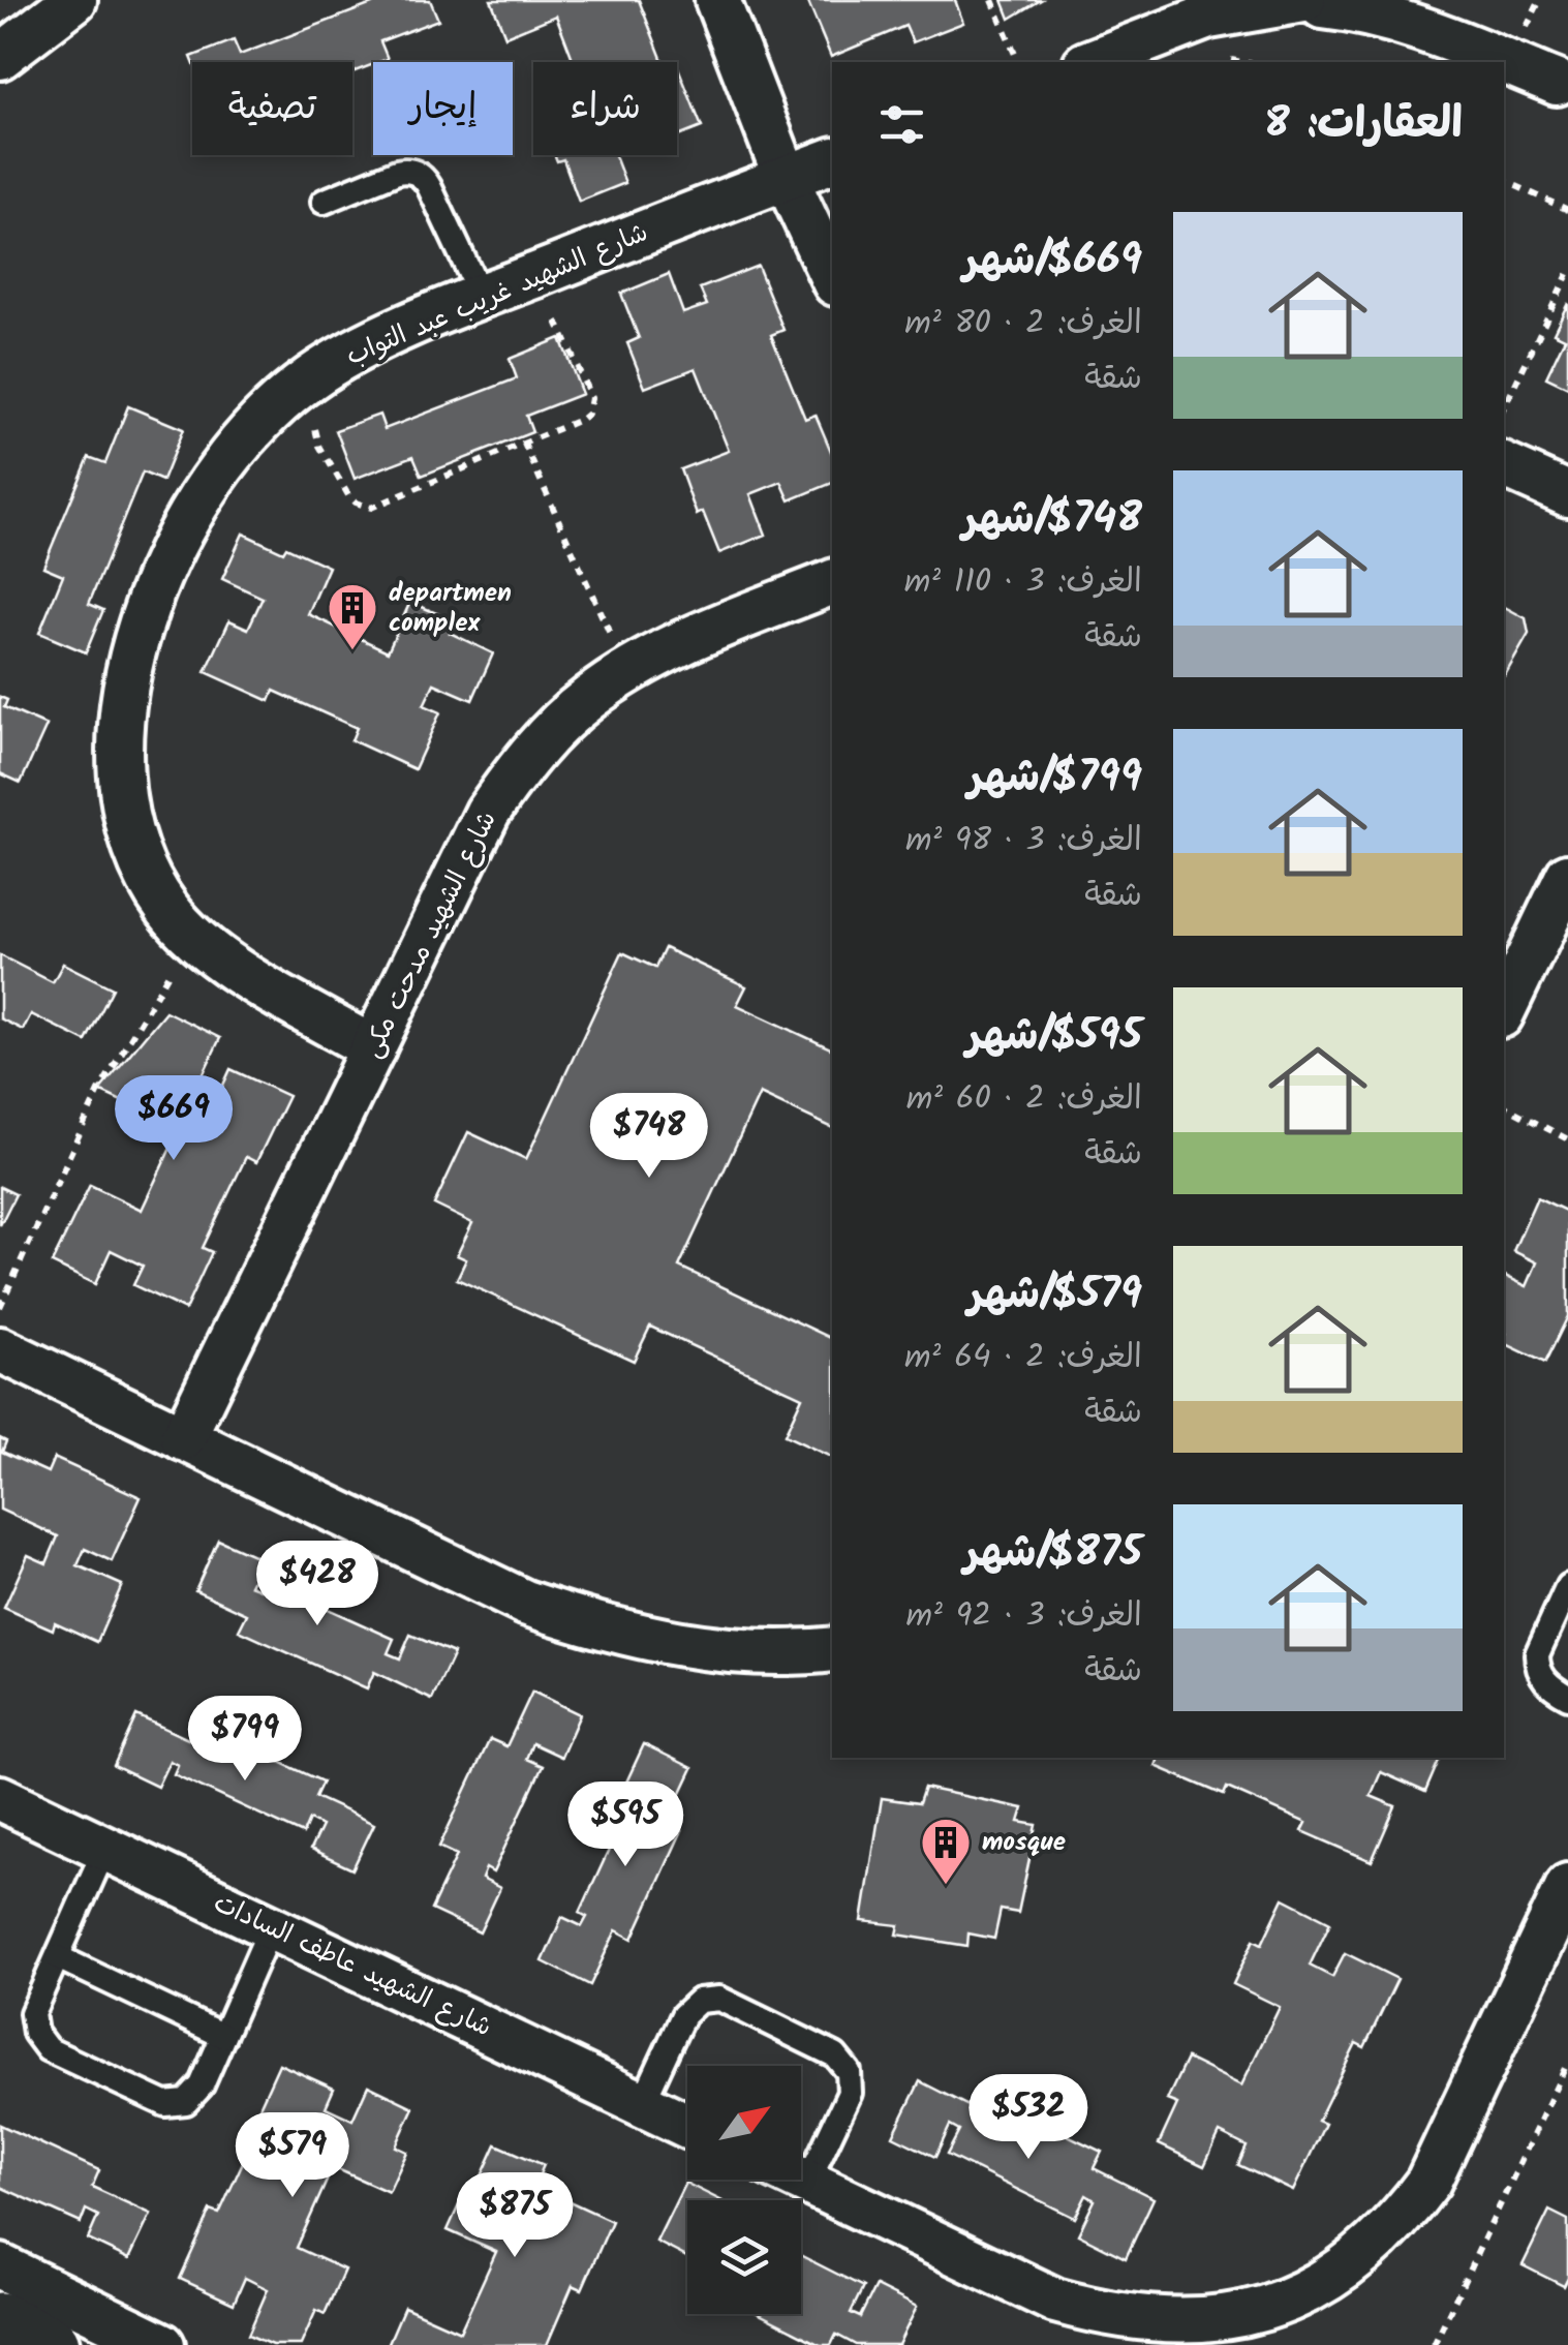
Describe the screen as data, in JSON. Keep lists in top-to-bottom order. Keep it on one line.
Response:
{"streets":{"street":["شارع الشهيد غريب عبد التواب","شارع الشهيد مدحت مكى","شارع الشهيد عاطف السادات"]},"crossings":[["شارع الشهيد غريب عبد التواب","شارع الشهيد مدحت مكى"]],"places":{"building":["departmen complex","mosque"]},"north":"top right","page":{"chip":["شراء","إيجار","تصفية"],"heading":"العقارات: 8","list":[{"name":"$669/شهر","note":"الغرف: 2 · 80 m² · شقة"},{"name":"$748/شهر","note":"الغرف: 3 · 110 m² · شقة"},{"name":"$799/شهر","note":"الغرف: 3 · 98 m² · شقة"},{"name":"$595/شهر","note":"الغرف: 2 · 60 m² · شقة"},{"name":"$579/شهر","note":"الغرف: 2 · 64 m² · شقة"},{"name":"$875/شهر","note":"الغرف: 3 · 92 m² · شقة"}],"price":["$669","$748","$428","$799","$595","$532","$579","$875"]}}
